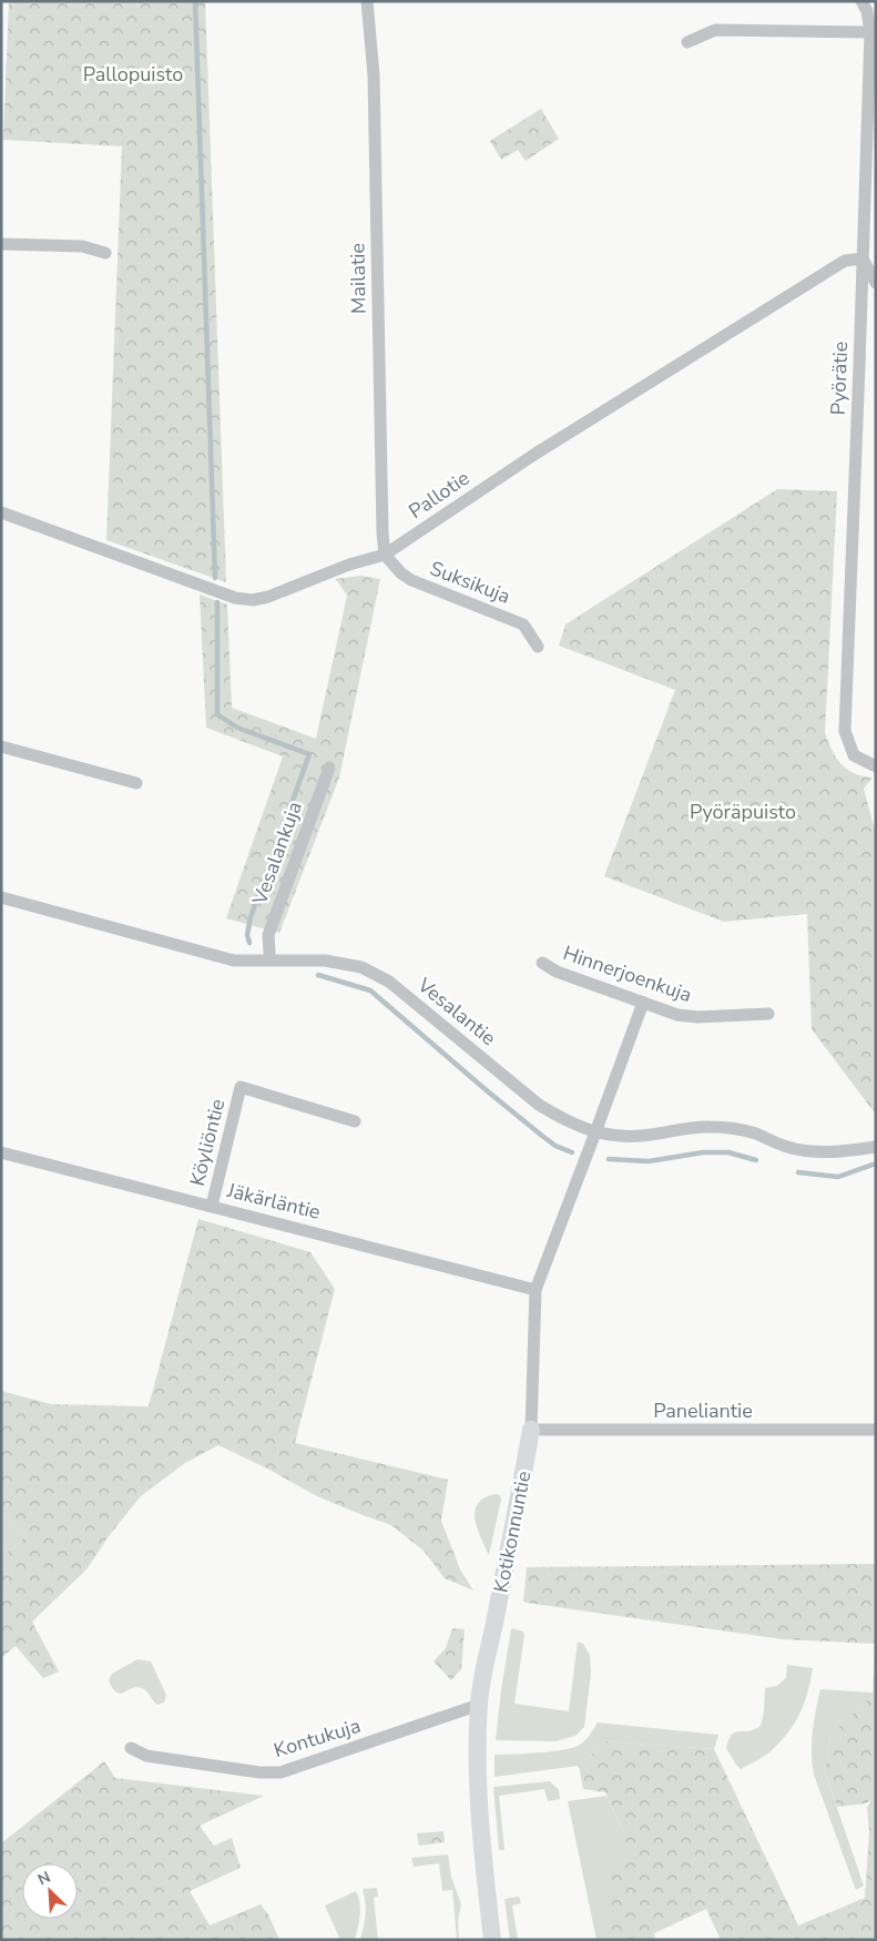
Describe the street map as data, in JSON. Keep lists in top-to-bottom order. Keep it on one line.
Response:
{"streets":{"street":["Mailatie","Pyörätie","Pallotie","Suksikuja","Vesalankuja","Hinnerjoenkuja","Vesalantie","Köyliöntie","Jäkärläntie","Paneliantie","Kotikonnuntie","Kontukuja"]},"crossings":[["Mailatie","Pallotie"],["Mailatie","Suksikuja"],["Pyörätie","Pallotie"],["Pallotie","Suksikuja"],["Hinnerjoenkuja","Kotikonnuntie"],["Vesalantie","Kotikonnuntie"],["Köyliöntie","Jäkärläntie"],["Jäkärläntie","Kotikonnuntie"],["Paneliantie","Kotikonnuntie"],["Kotikonnuntie","Kontukuja"]],"parks":["Pallopuisto","Pyöräpuisto"],"north":"top left"}
